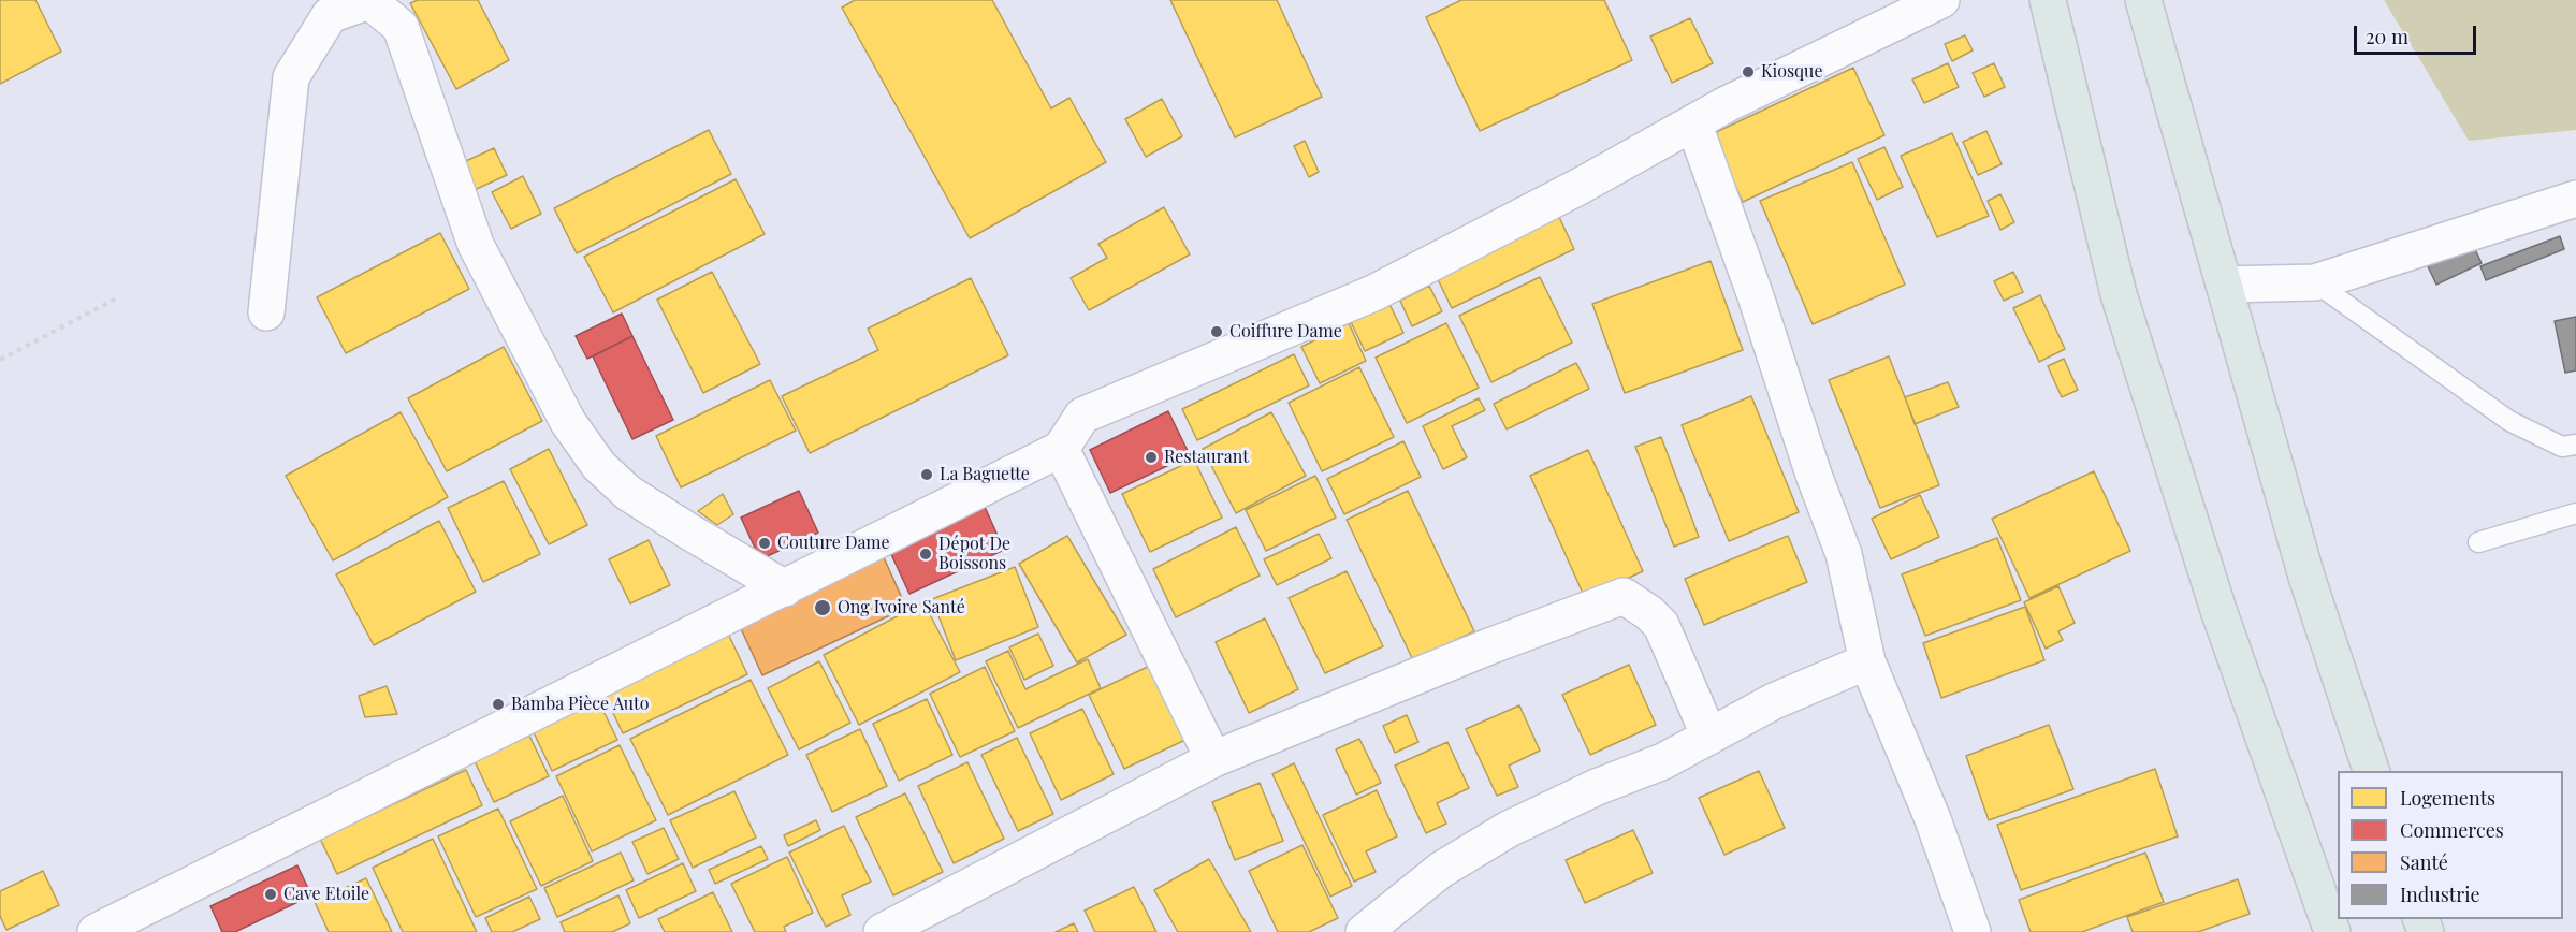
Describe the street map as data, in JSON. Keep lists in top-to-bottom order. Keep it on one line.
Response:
{"places":["Kiosque","Coiffure Dame","Restaurant","La Baguette","Couture Dame","Dépot De Boissons","Ong Ivoire Santé","Bamba Pièce Auto","Cave Etoile"],"legend":["Logements","Commerces","Santé","Industrie"],"scale_bar":"20 m"}
